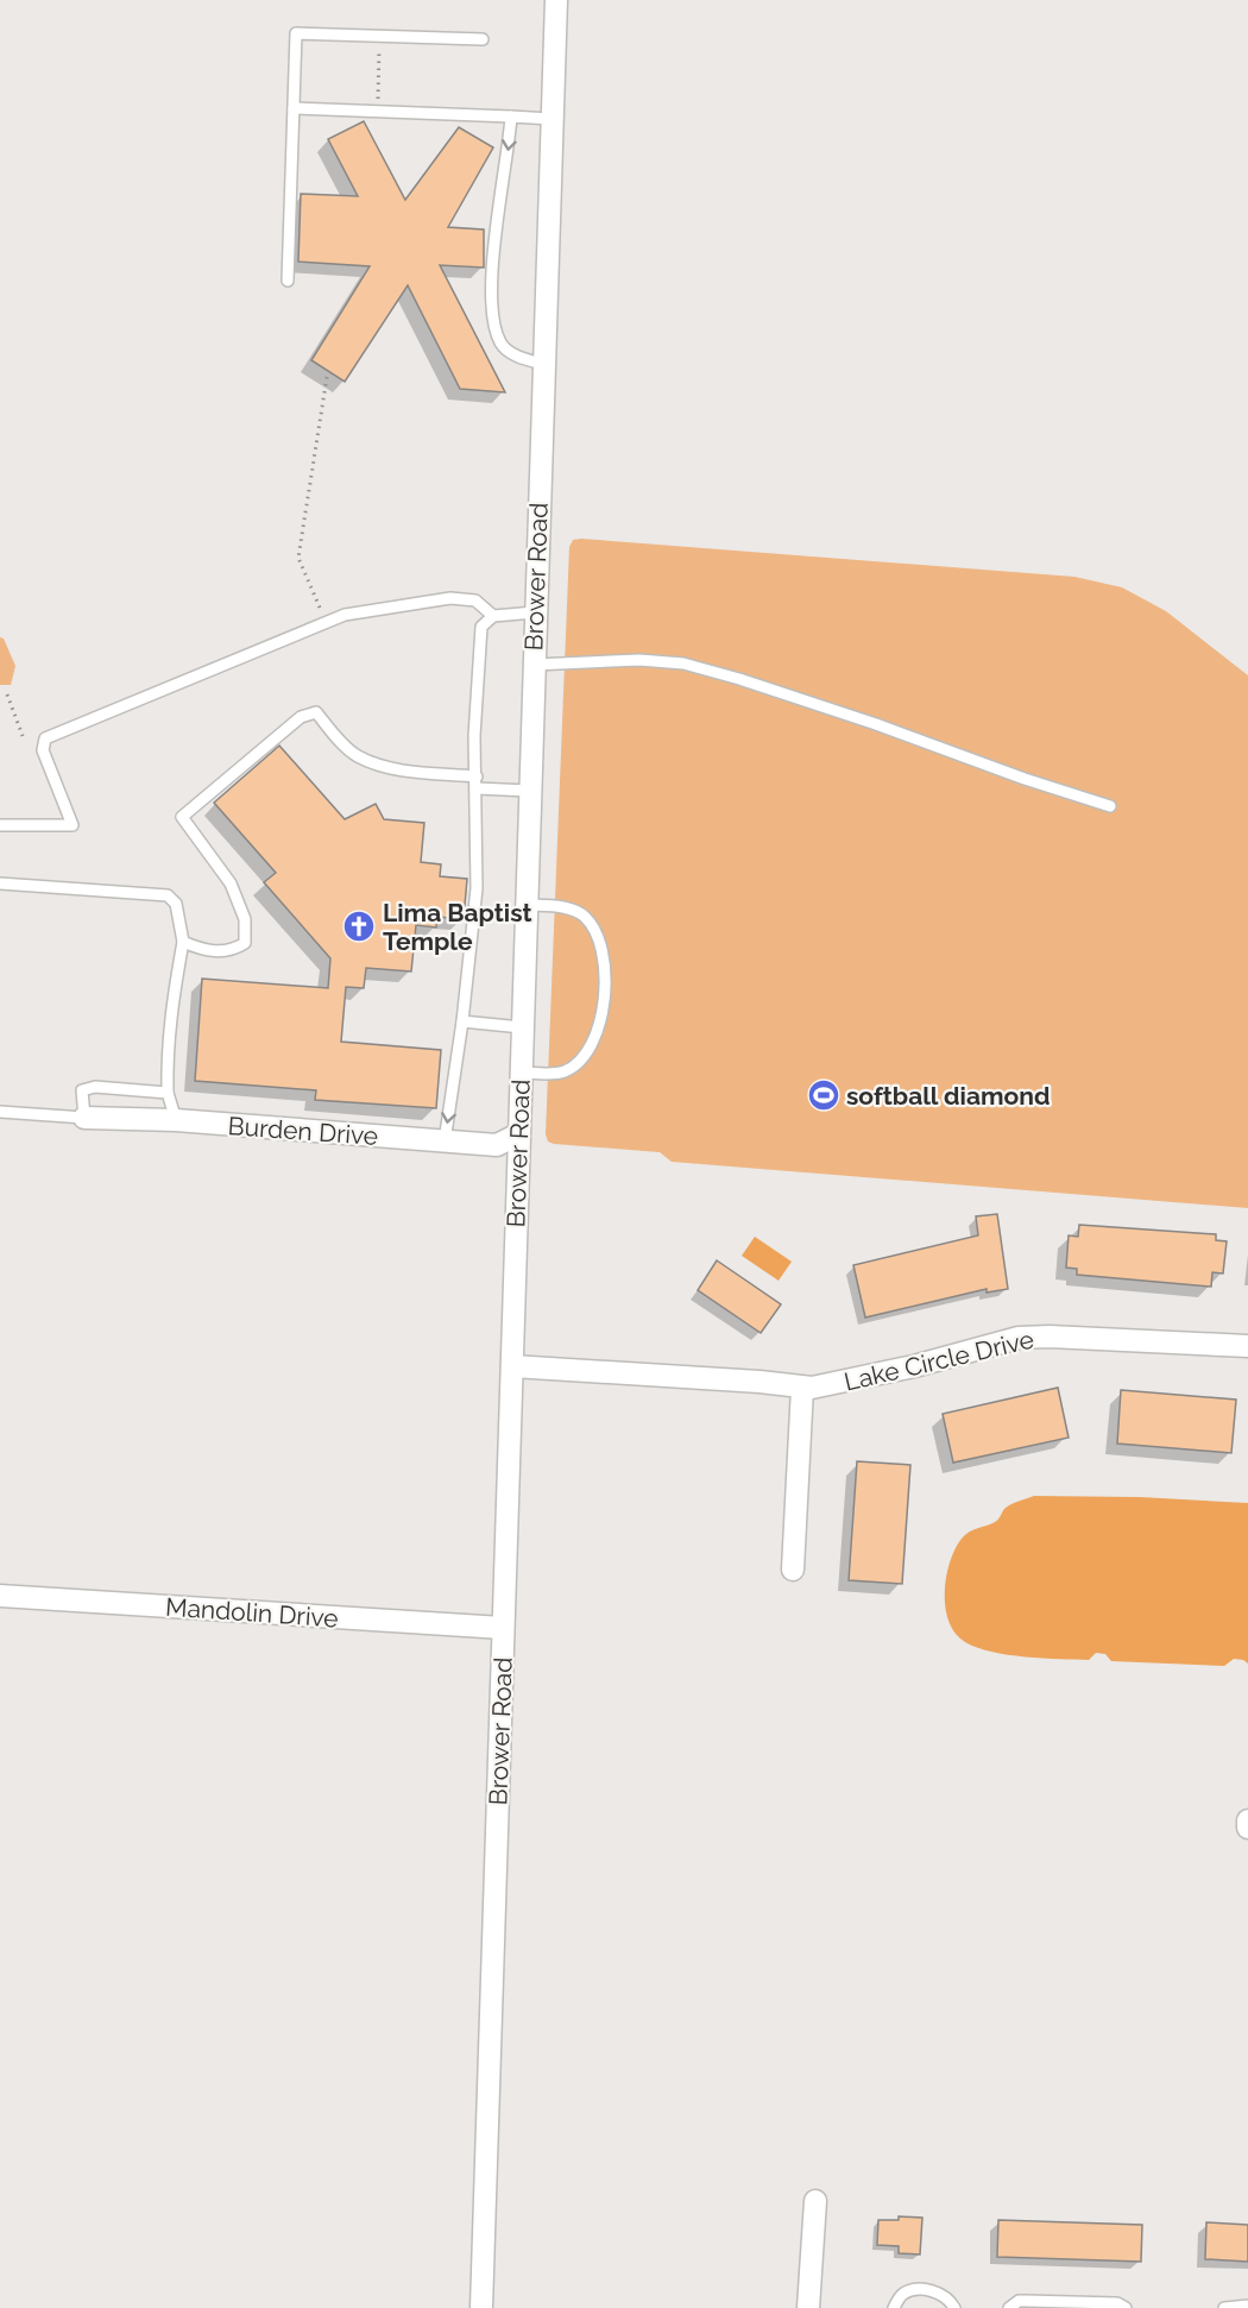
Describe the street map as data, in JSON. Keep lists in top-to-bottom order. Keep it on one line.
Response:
{"streets":{"street":["Brower Road","Burden Drive","Lake Circle Drive","Mandolin Drive"]},"crossings":[["Brower Road","Burden Drive"],["Brower Road","Lake Circle Drive"],["Brower Road","Mandolin Drive"]],"places":{"church":["Lima Baptist Temple"],"sports":["softball diamond"]}}
